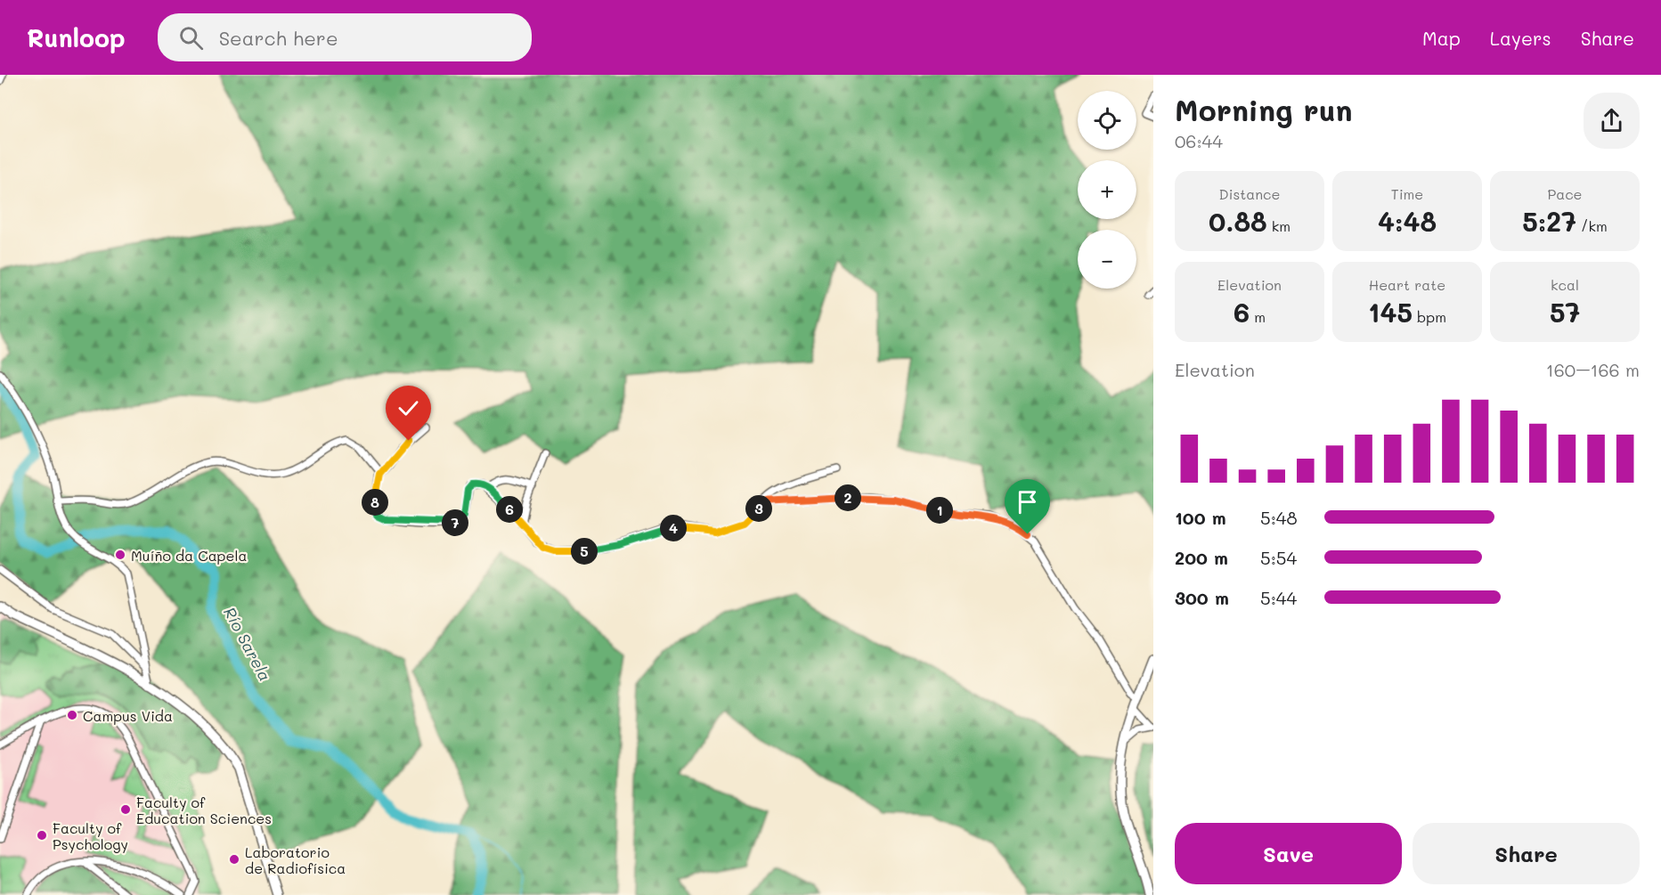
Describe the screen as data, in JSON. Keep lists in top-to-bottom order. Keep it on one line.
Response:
{"water":["Río Sarela"],"places":["Muíño da Capela","Campus Vida","Faculty of Education Sciences","Faculty of Psychology","Laboratorio de Radiofísica"],"page":{"header":"Runloop","search":"Search here","nav":["Map","Layers","Share"],"heading":["Morning run","06:44"],"map_buttons":["+","−"],"stats":[["Distance","0.88 km"],["Time","4:48"],["Pace","5:27 /km"],["Elevation","6 m"],["Heart rate","145 bpm"],["kcal","57"]],"chart":["Elevation","160–166 m"],"pins":["2","8","3","6","1","7","4","5"],"list":[{"name":"100 m","note":"5:48"},{"name":"200 m","note":"5:54"},{"name":"300 m","note":"5:44"}],"buttons":["Save","Share"]}}
